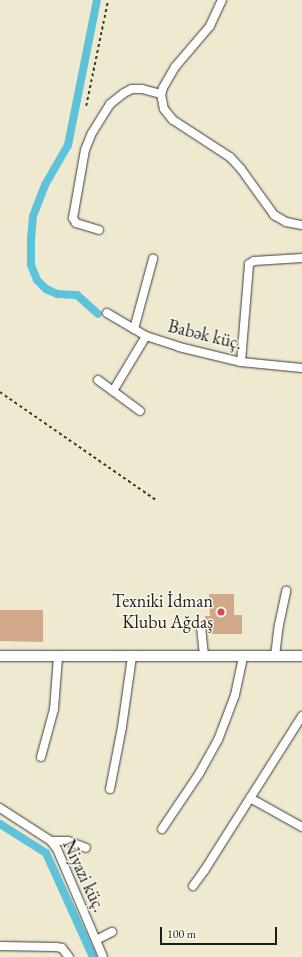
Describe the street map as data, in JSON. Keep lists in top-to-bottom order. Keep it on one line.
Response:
{"streets":{"street":["Babək küç.","Niyazi küç."]},"places":["Texniki İdman Klubu Ağdaş"],"scale_bar":"100 m"}
